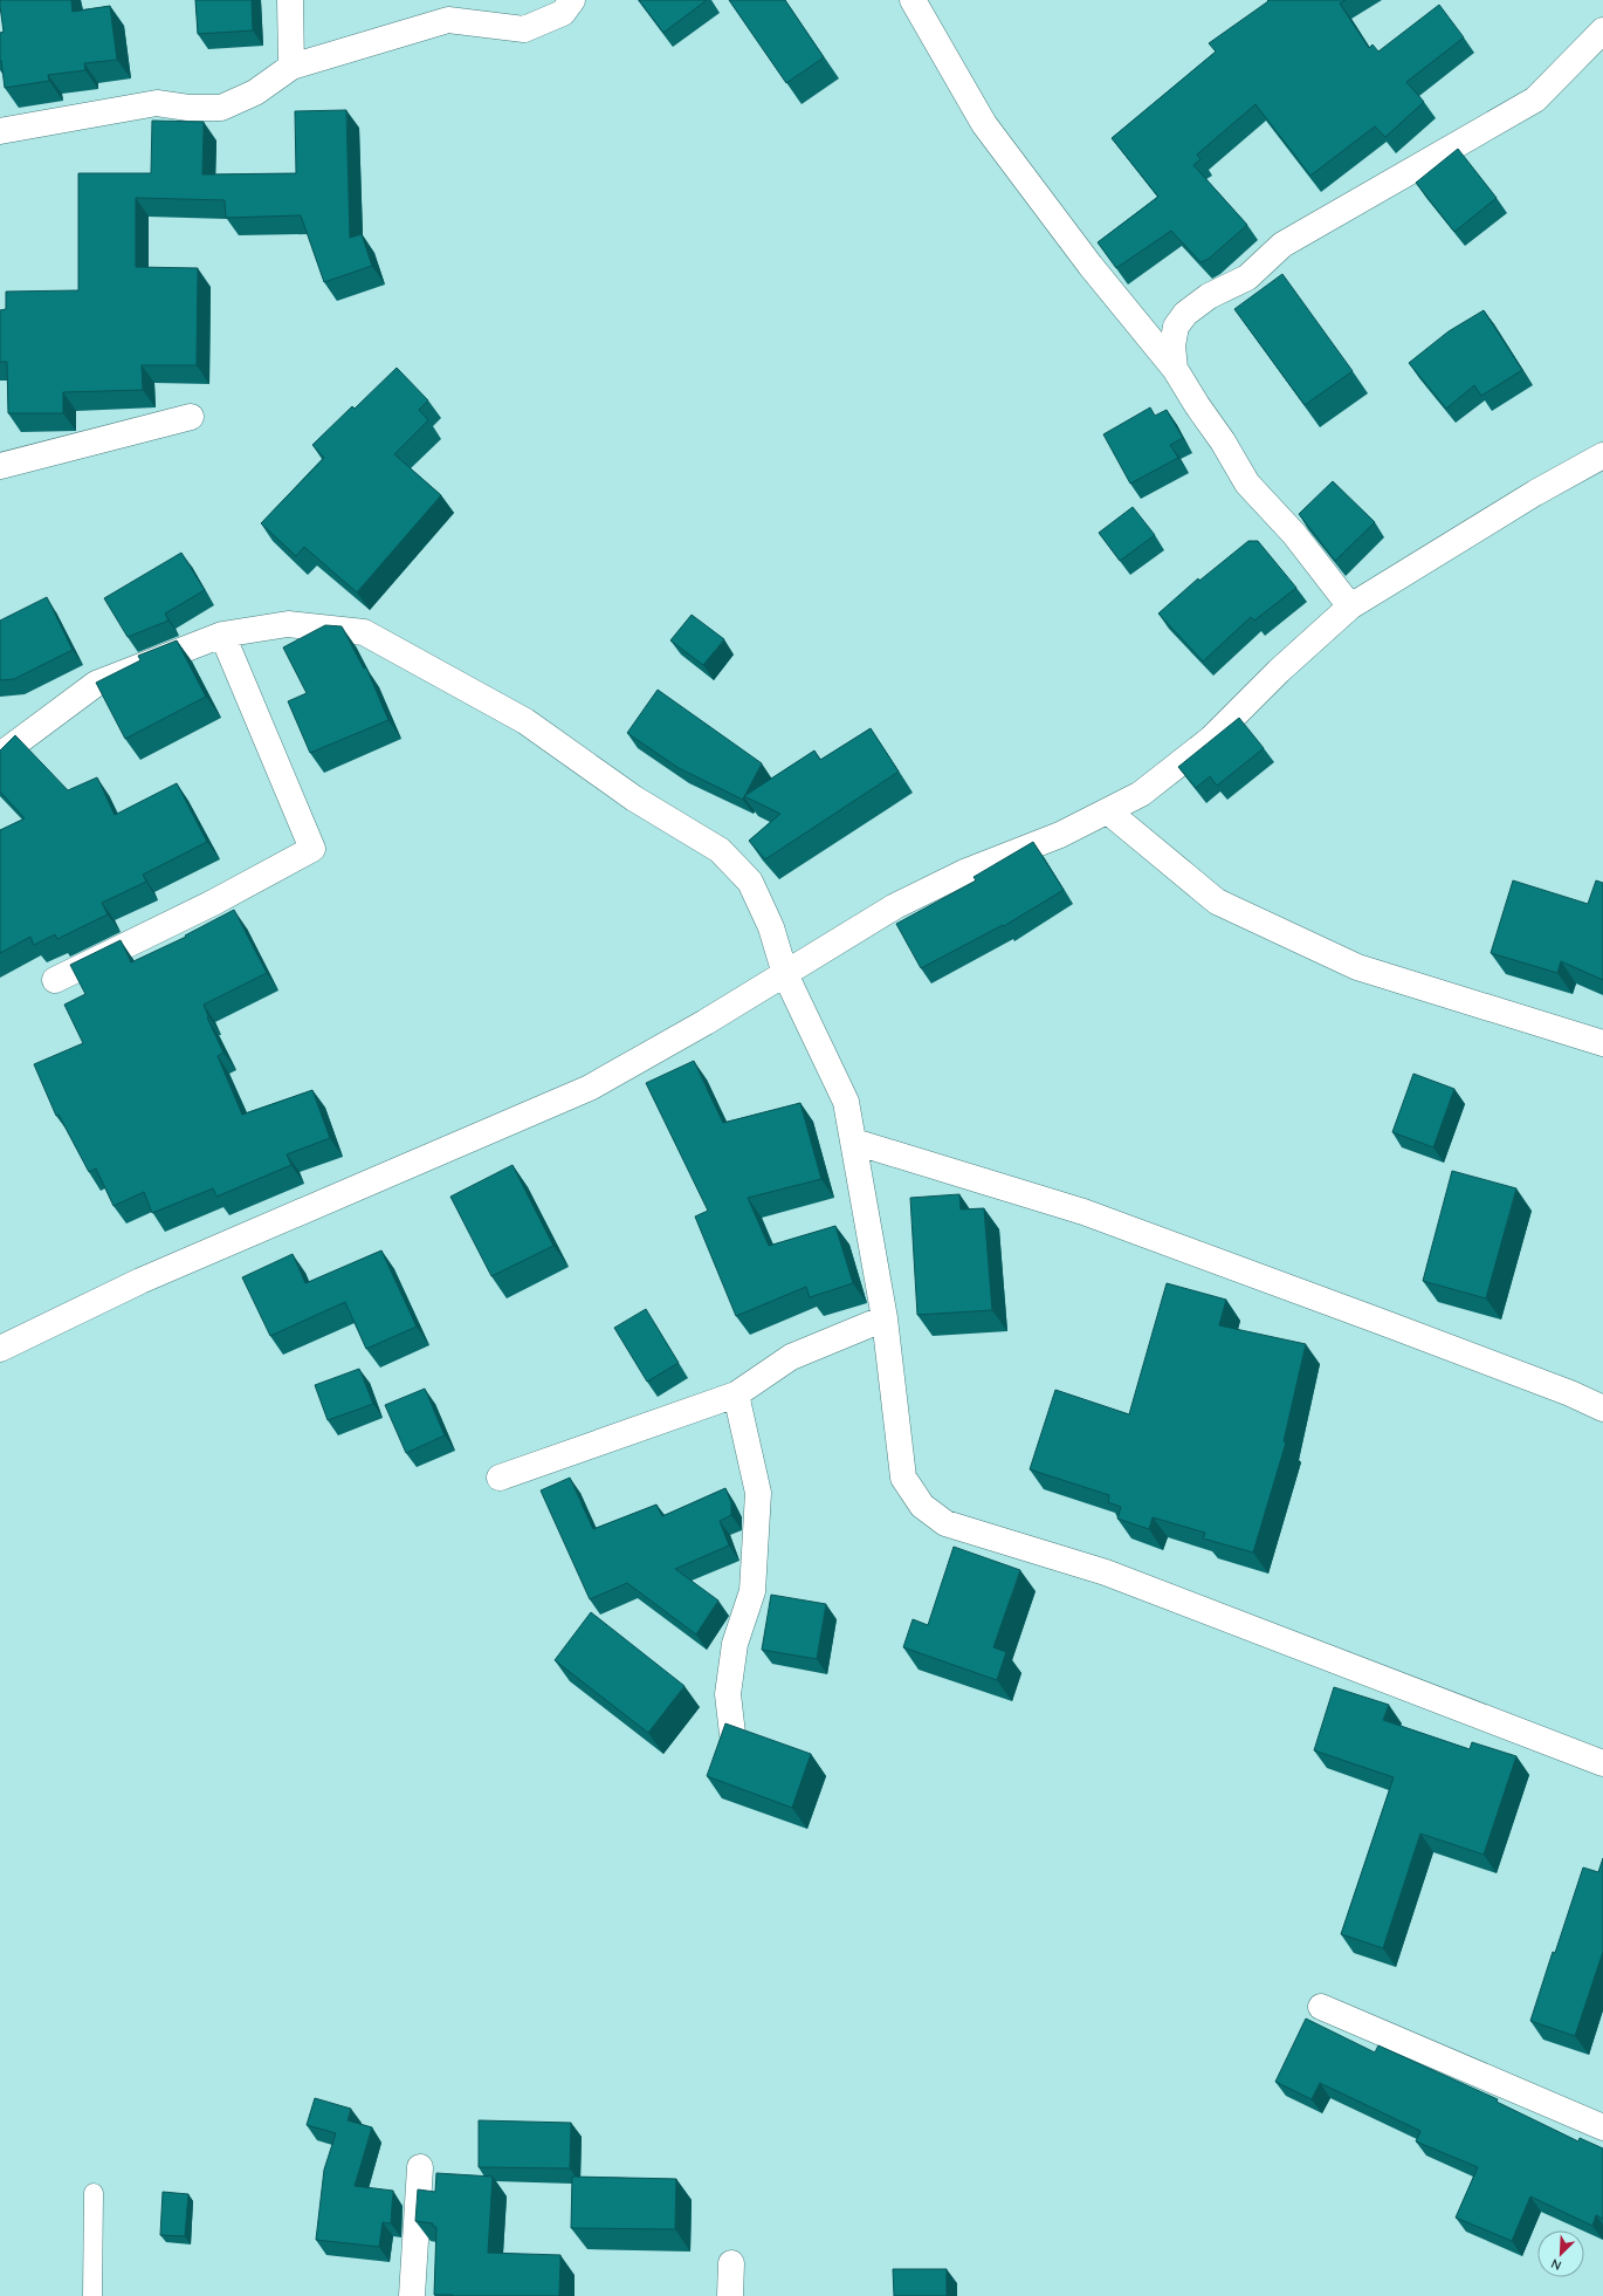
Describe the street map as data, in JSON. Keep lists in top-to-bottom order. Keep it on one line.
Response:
{"north":"bottom left"}
